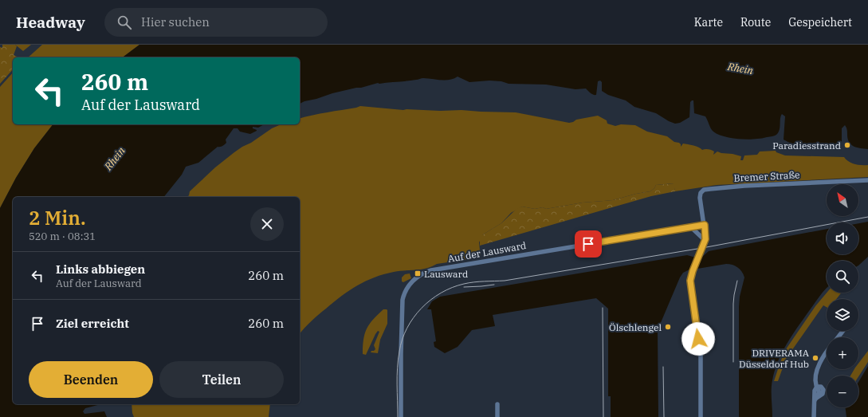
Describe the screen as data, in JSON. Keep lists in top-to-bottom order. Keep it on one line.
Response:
{"streets":{"street":["Bremer Straße","Auf der Lausward"]},"crossings":[["Bremer Straße","Auf der Lausward"]],"water":["Rhein"],"places":{"other":["Paradiesstrand","Ölschlengel","DRIVERAMA Düsseldorf Hub"],"transit":["Lausward"]},"north":"top left","page":{"header":"Headway","search":"Hier suchen","nav":["Karte","Route","Gespeichert"],"turn":["260 m","Auf der Lausward"],"map_buttons":["+","−"],"heading":["2 Min.","520 m · 08:31"],"list":[{"name":"Links abbiegen","note":"Auf der Lausward","value":"260 m"},{"name":"Ziel erreicht","value":"260 m"}],"buttons":["Beenden","Teilen"]}}
